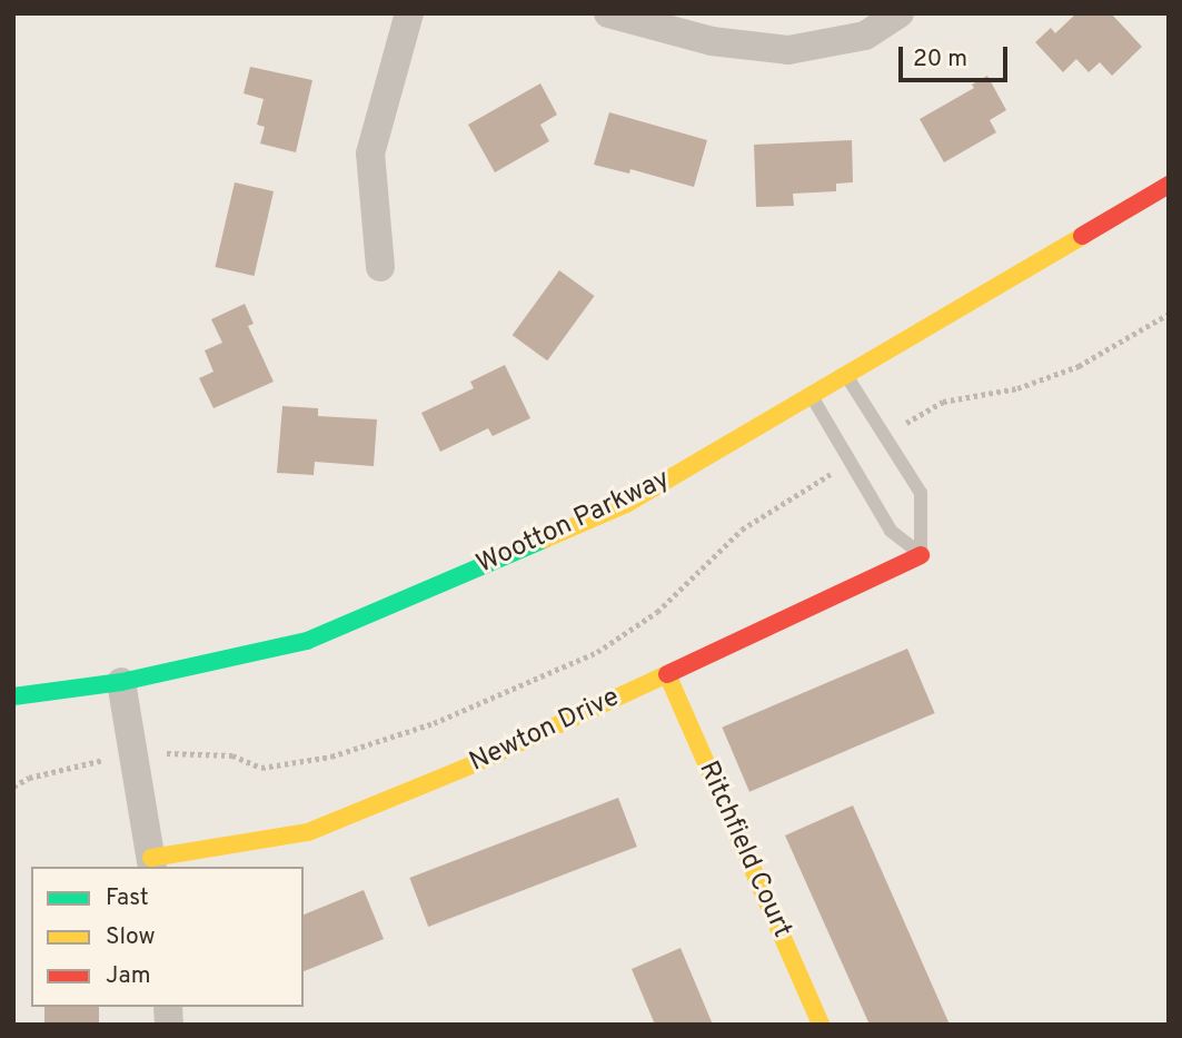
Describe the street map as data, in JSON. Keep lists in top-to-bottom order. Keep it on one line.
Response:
{"streets":{"main road":["Wootton Parkway","Newton Drive","Ritchfield Court"]},"crossings":[["Newton Drive","Ritchfield Court"]],"legend":["Fast","Slow","Jam"],"scale_bar":"20 m"}
